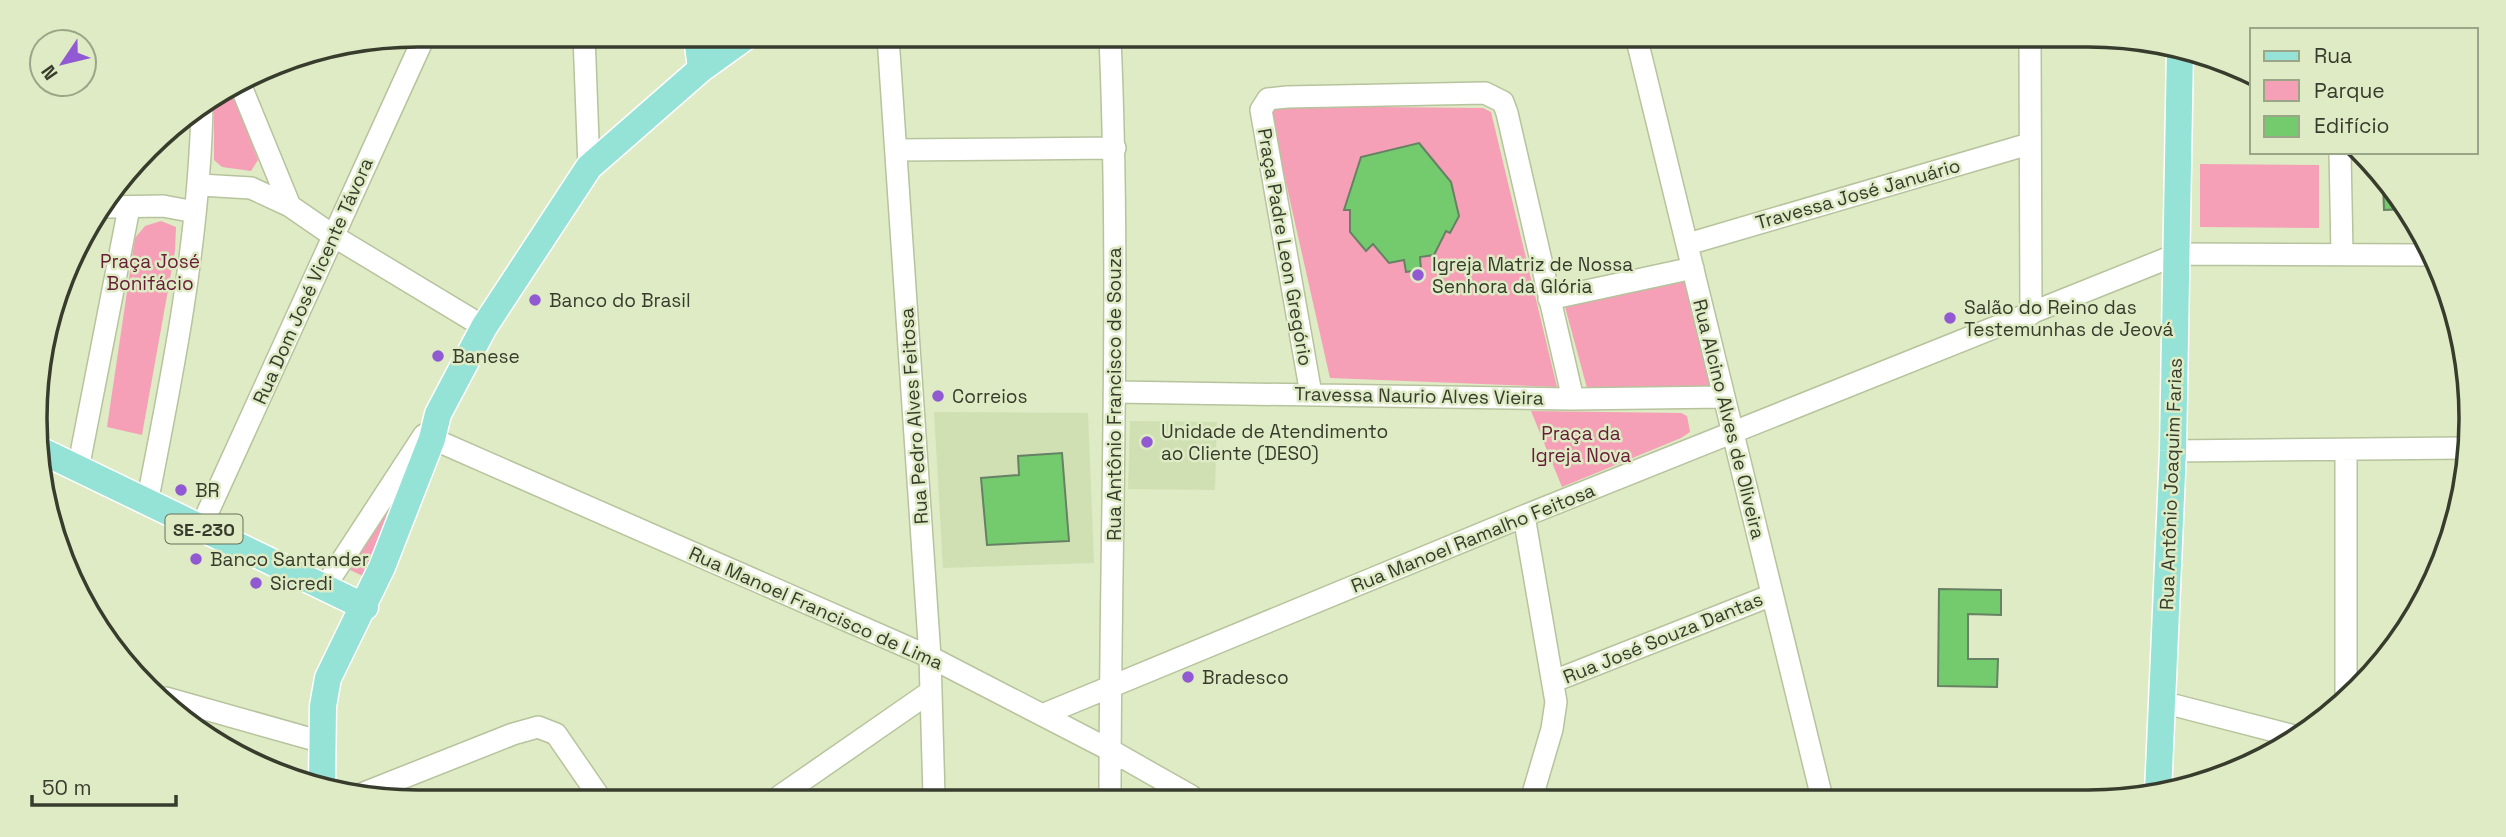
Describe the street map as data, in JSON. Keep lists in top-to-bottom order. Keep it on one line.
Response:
{"streets":{"main road":["Rua Antônio Joaquim Farias","SE-230"],"street":["Travessa José Januário","Praça Padre Leon Gregório","Rua Dom José Vicente Távora","Rua Antônio Francisco de Souza","Travessa Naurio Alves Vieira","Rua Pedro Alves Feitosa","Rua Alcino Alves de Oliveira","Rua Manoel Ramalho Feitosa","Rua Manoel Francisco de Lima","Rua José Souza Dantas"]},"crossings":[["Travessa José Januário","Rua Alcino Alves de Oliveira"],["Praça Padre Leon Gregório","Travessa Naurio Alves Vieira"],["Rua Dom José Vicente Távora","SE-230"],["Rua Antônio Francisco de Souza","Travessa Naurio Alves Vieira"],["Rua Antônio Francisco de Souza","Rua Manoel Ramalho Feitosa"],["Rua Antônio Francisco de Souza","Rua Manoel Francisco de Lima"],["Travessa Naurio Alves Vieira","Rua Alcino Alves de Oliveira"],["Rua Pedro Alves Feitosa","Rua Manoel Francisco de Lima"],["Rua Alcino Alves de Oliveira","Rua Manoel Ramalho Feitosa"],["Rua Alcino Alves de Oliveira","Rua José Souza Dantas"],["Rua Antônio Joaquim Farias","Rua Manoel Ramalho Feitosa"],["Rua Manoel Ramalho Feitosa","Rua Manoel Francisco de Lima"]],"parks":["Praça José Bonifácio","Praça da Igreja Nova"],"places":["Igreja Matriz de Nossa Senhora da Glória","Banco do Brasil","Salão do Reino das Testemunhas de Jeová","Banese","Correios","Unidade de Atendimento ao Cliente (DESO)","BR","Banco Santander","Sicredi","Bradesco"],"legend":["Rua","Parque","Edifício"],"scale_bar":"50 m","north":"bottom left"}
